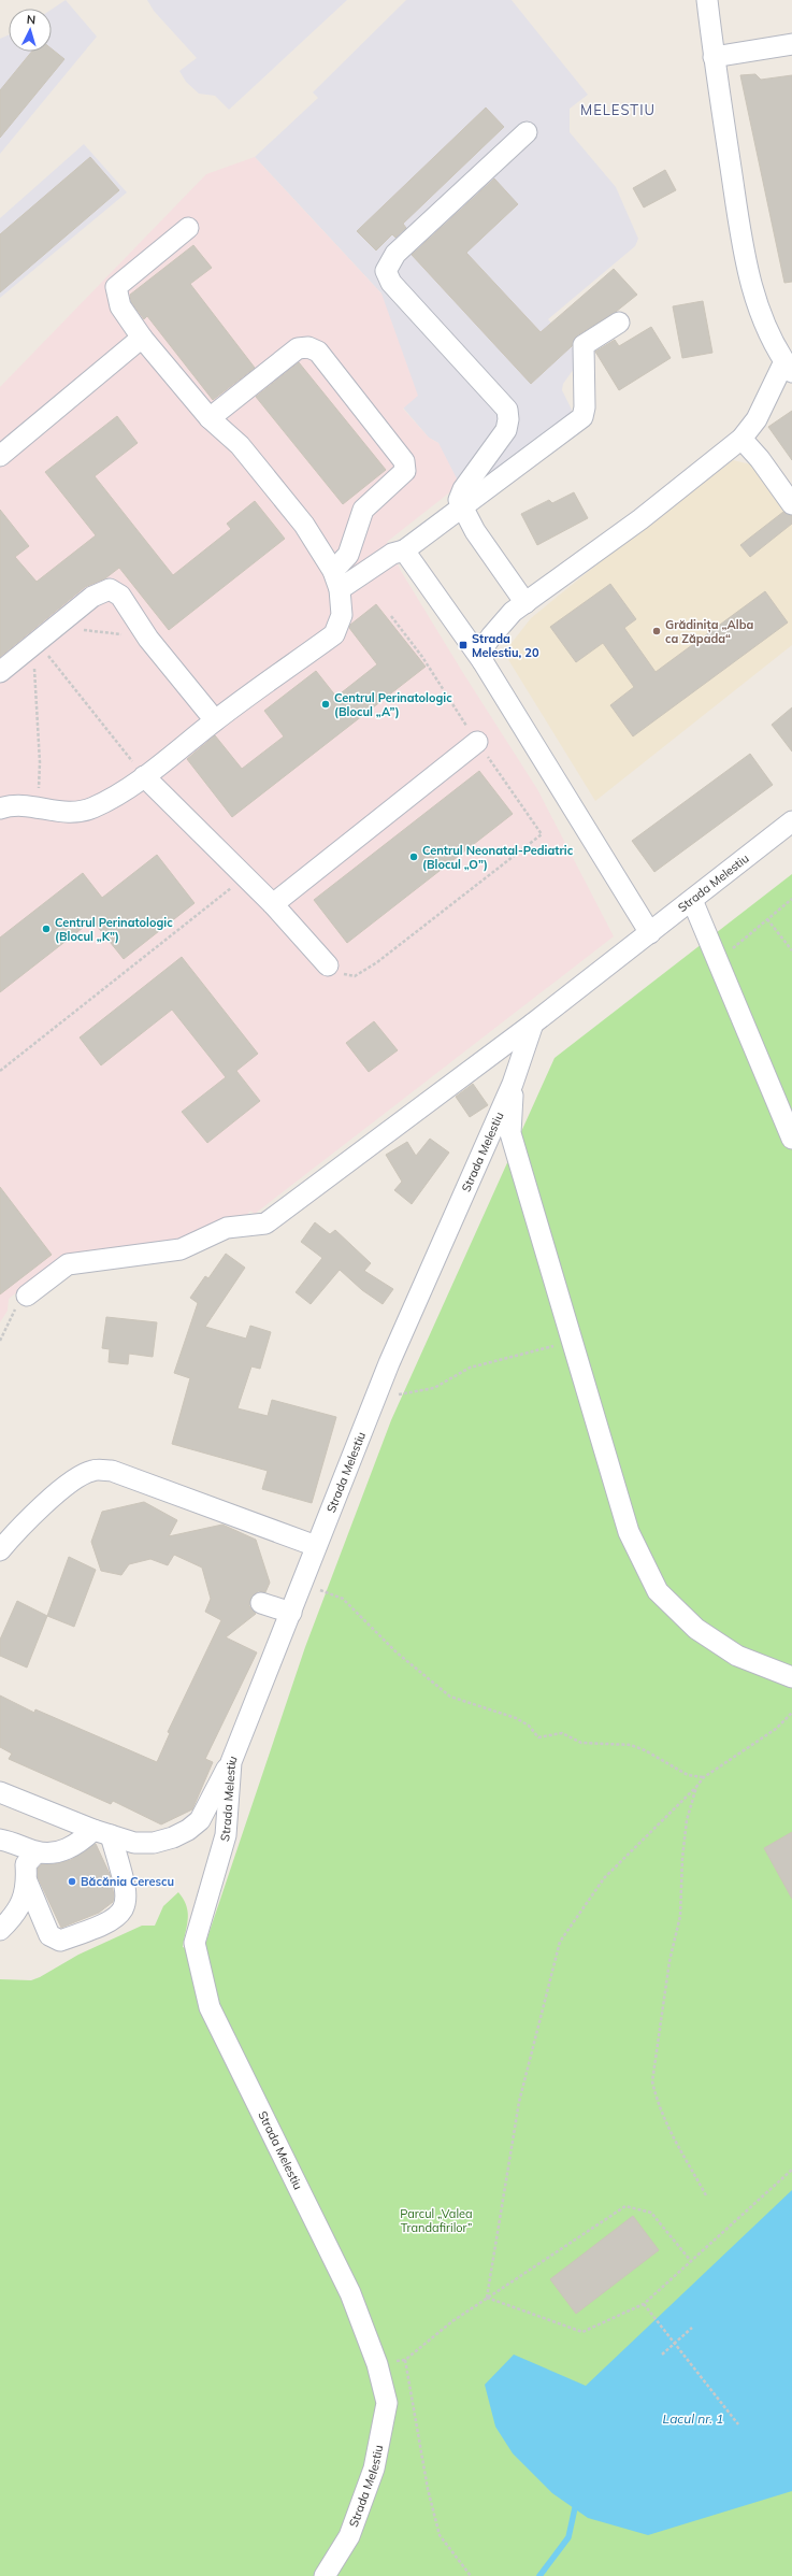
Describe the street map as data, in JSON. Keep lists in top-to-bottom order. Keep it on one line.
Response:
{"streets":{"street":["Strada Melestiu"]},"districts":["MELESTIU"],"water":["Lacul nr. 1"],"parks":["Parcul „Valea Trandafirilor”"],"places":{"other":["Grădinița „Alba ca Zăpada“","Centrul Perinatologic (Blocul „A”)","Centrul Neonatal-Pediatric (Blocul „O”)","Centrul Perinatologic (Blocul „K”)","Băcănia Cerescu"],"transit":["Strada Melestiu, 20"]},"north":"top"}
